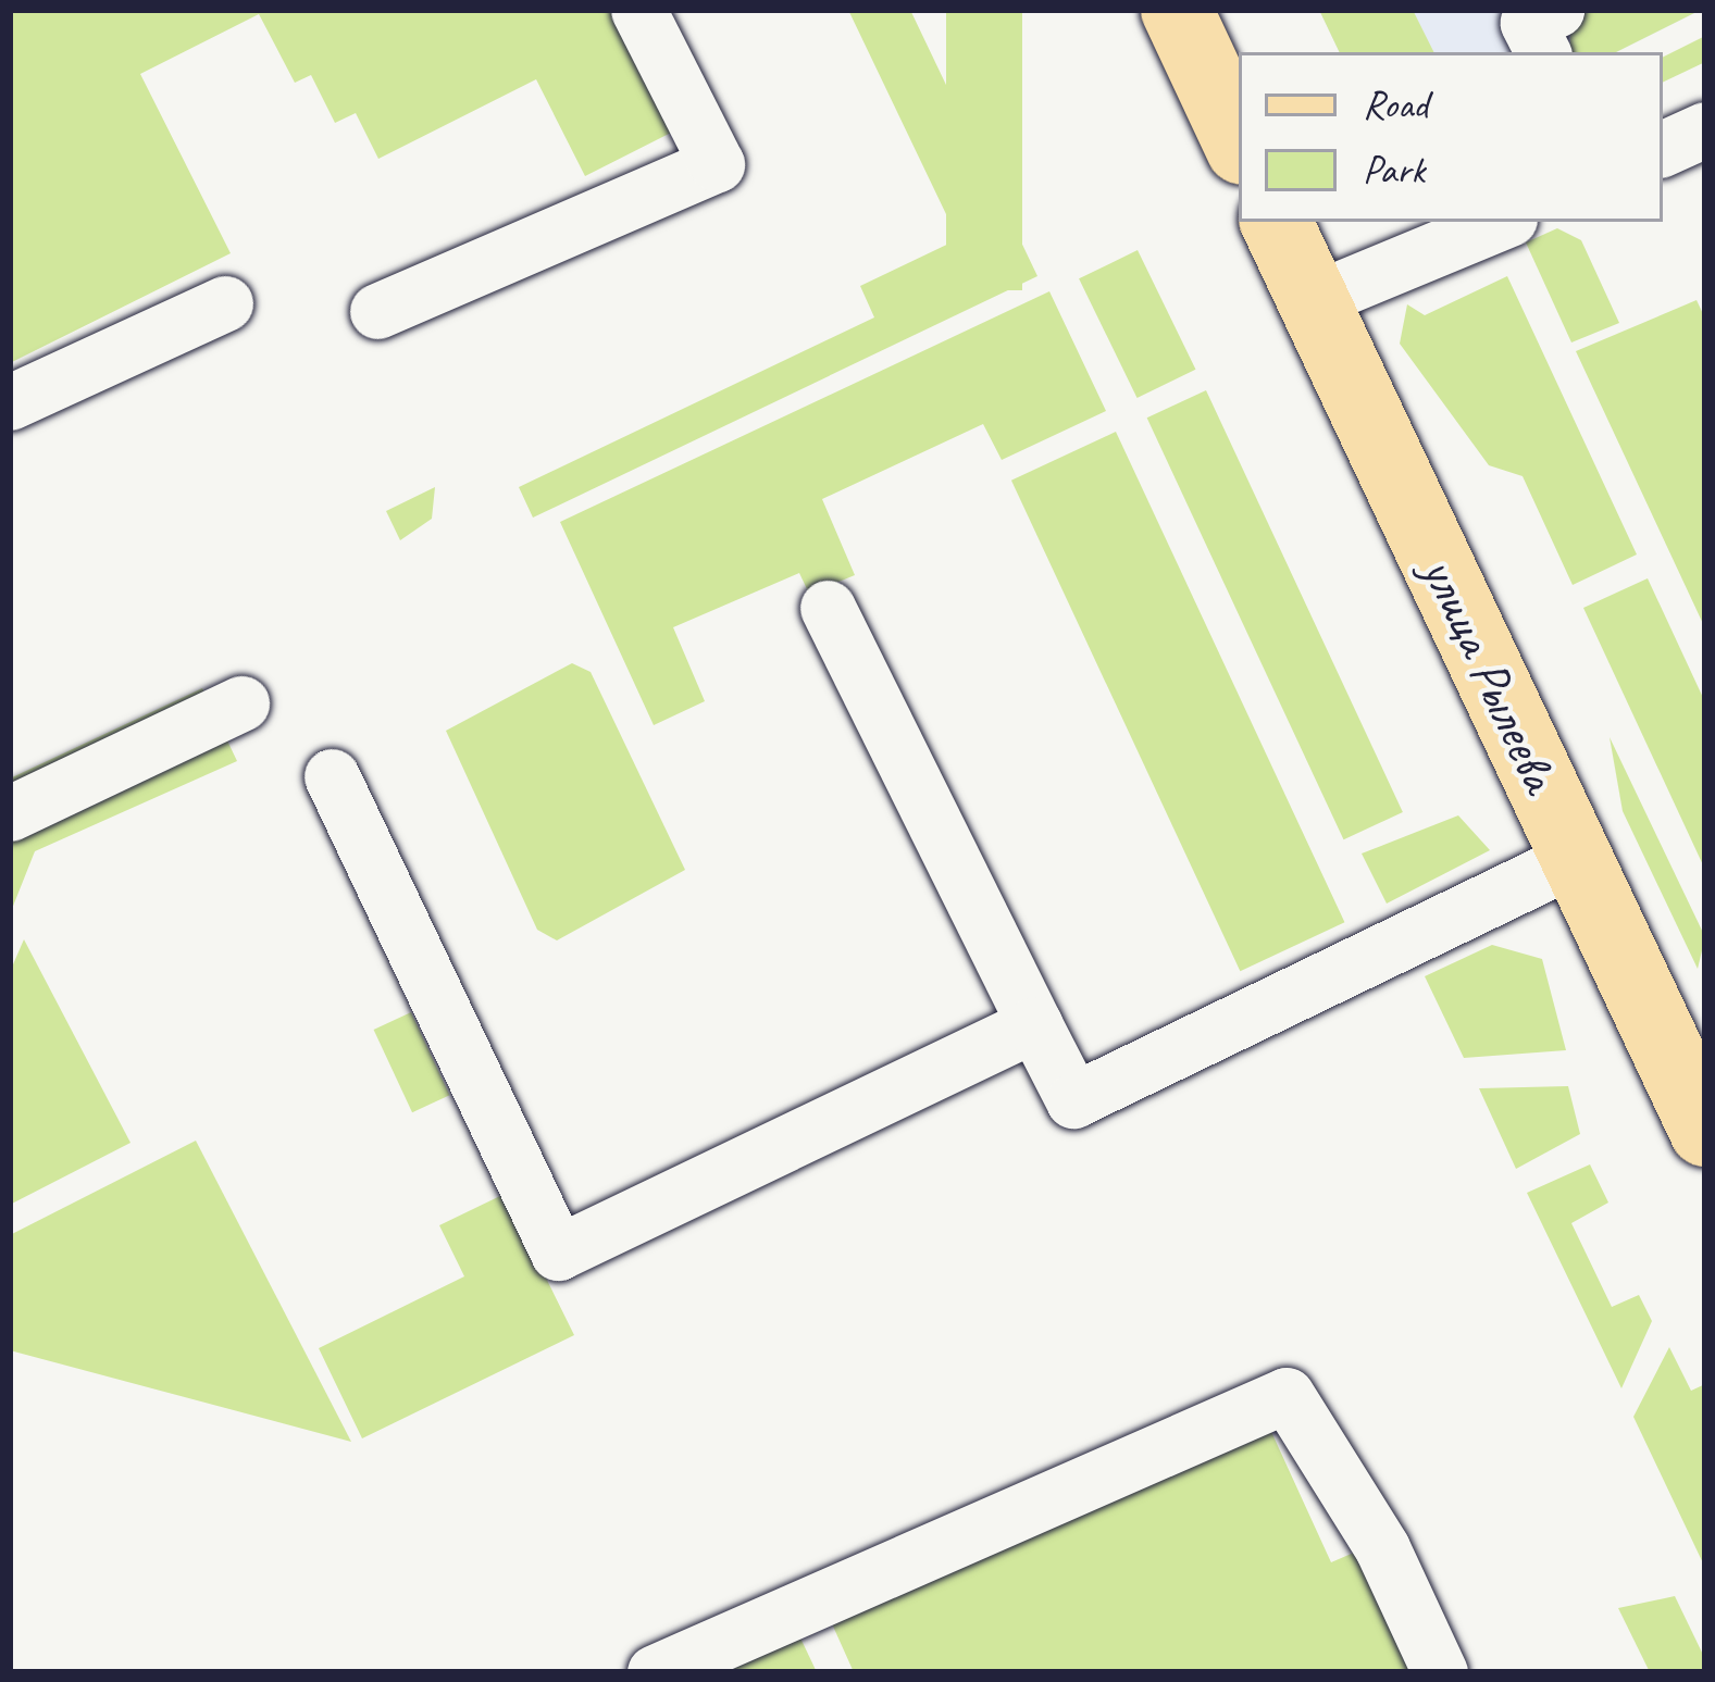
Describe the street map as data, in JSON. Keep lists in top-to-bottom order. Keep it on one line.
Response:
{"streets":{"main road":["улица Рылеева"]},"legend":["Road","Park"]}
